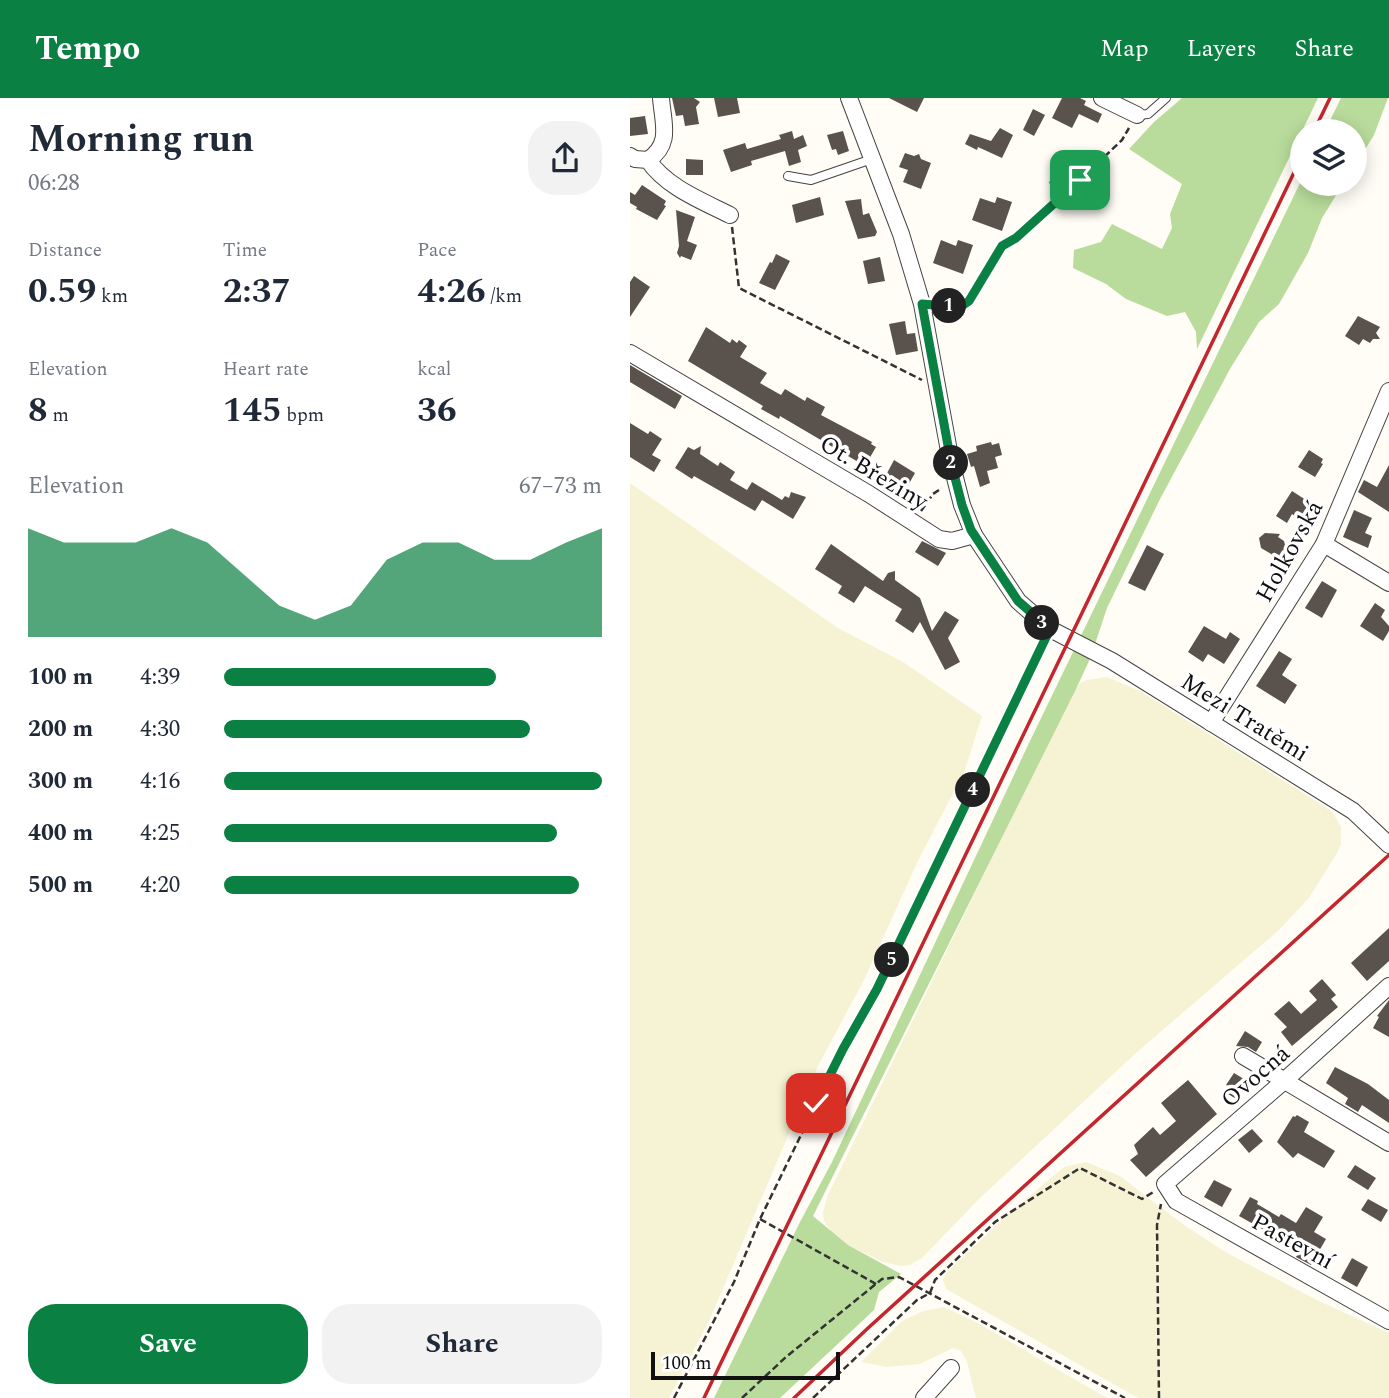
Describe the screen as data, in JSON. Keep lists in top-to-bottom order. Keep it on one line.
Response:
{"streets":{"street":["Ot. Březiny","Holkovská","Mezi Tratěmi","Ovocná","Pastevní"]},"crossings":[["Holkovská","Mezi Tratěmi"],["Ovocná","Pastevní"]],"scale_bar":"100 m","page":{"header":"Tempo","nav":["Map","Layers","Share"],"heading":["Morning run","06:28"],"stats":[["Distance","0.59 km"],["Time","2:37"],["Pace","4:26 /km"],["Elevation","8 m"],["Heart rate","145 bpm"],["kcal","36"]],"pins":["1","2","3","4","5"],"chart":["Elevation","67–73 m"],"list":[{"name":"100 m","note":"4:39"},{"name":"200 m","note":"4:30"},{"name":"300 m","note":"4:16"},{"name":"400 m","note":"4:25"},{"name":"500 m","note":"4:20"}],"buttons":["Save","Share"],"scale":"100 m"}}
